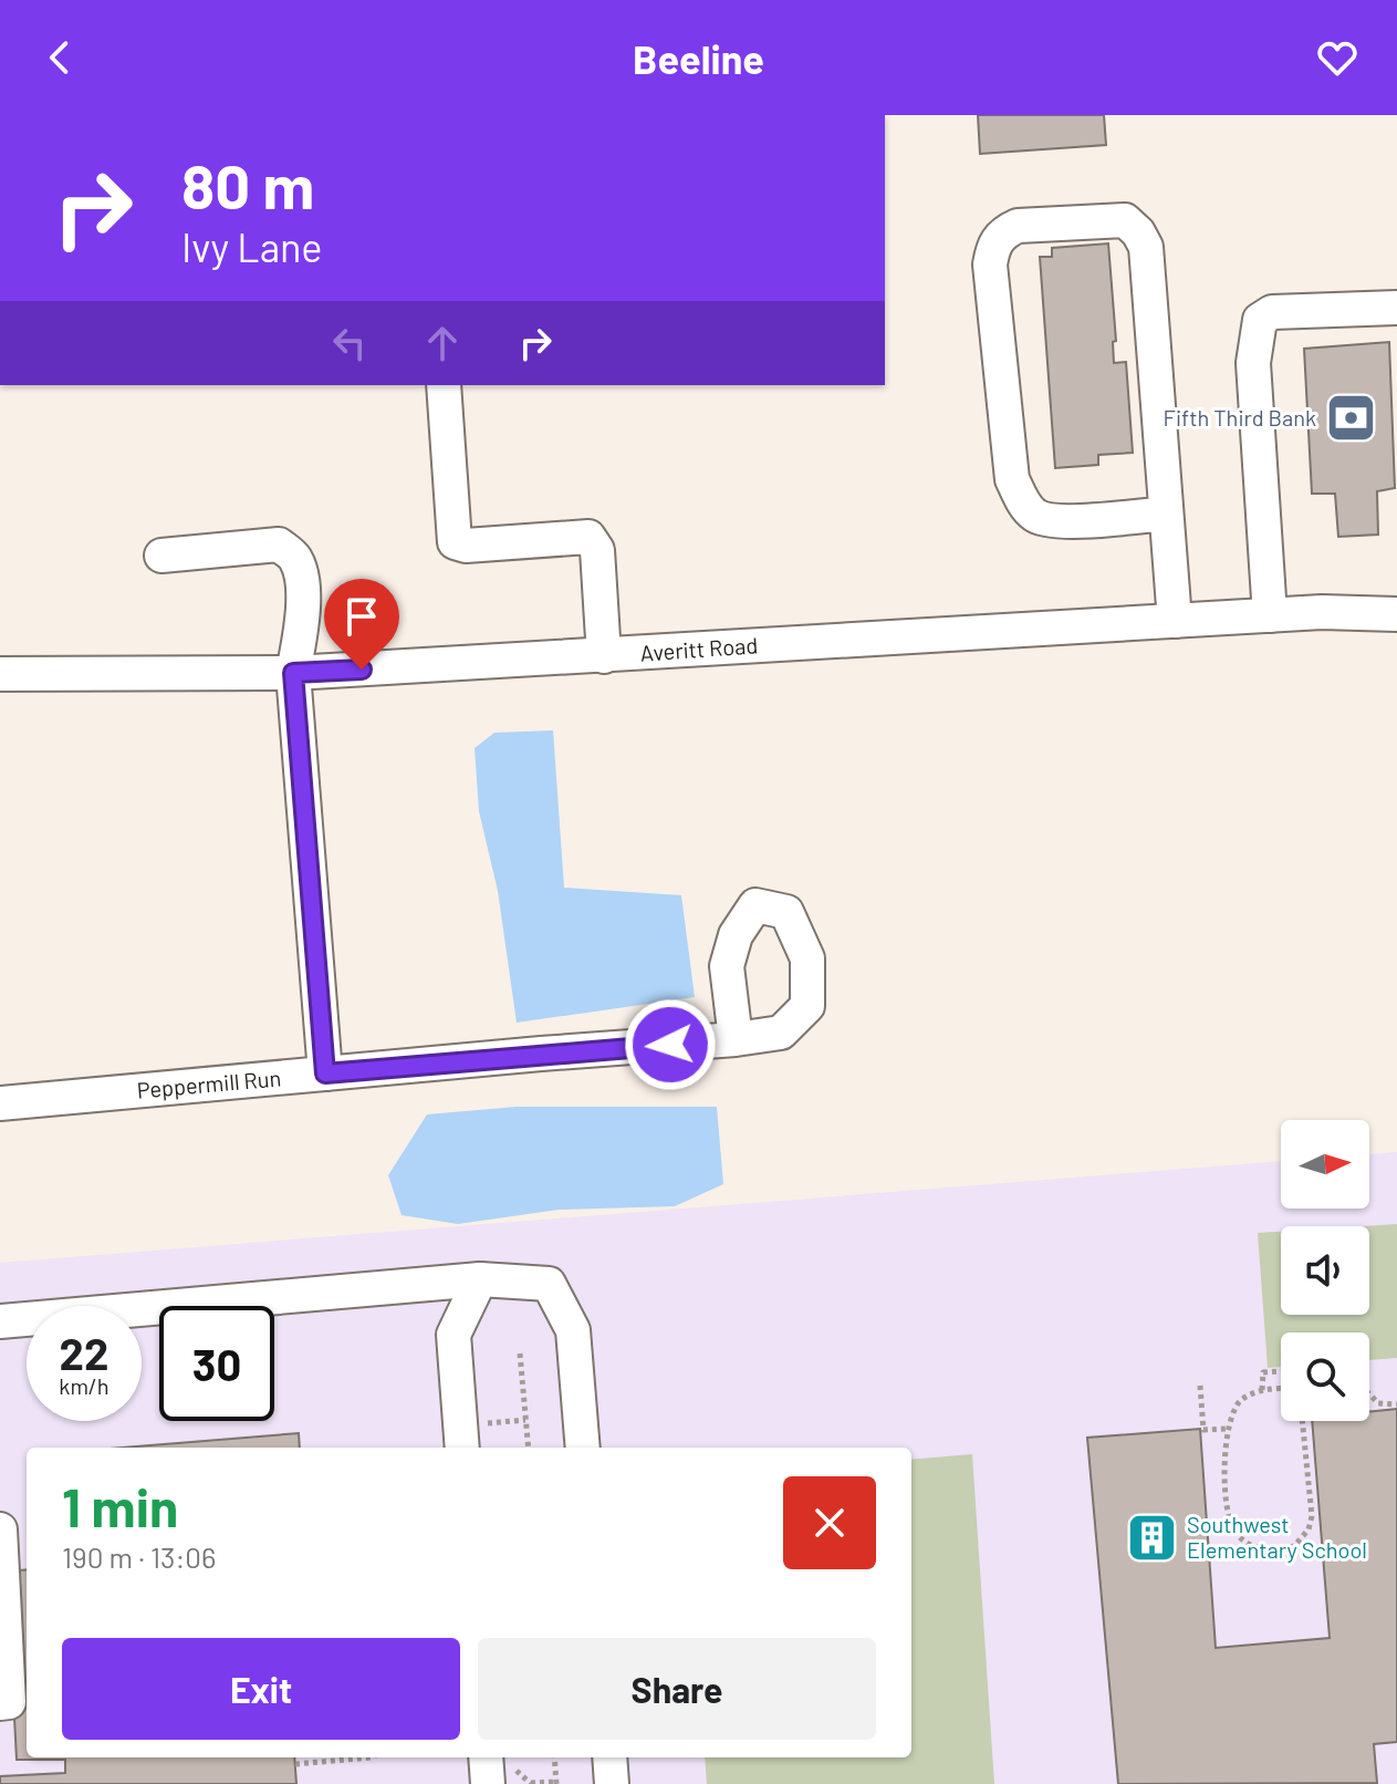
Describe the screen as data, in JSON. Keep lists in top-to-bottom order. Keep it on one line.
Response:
{"streets":{"street":["Averitt Road","Peppermill Run"]},"places":{"bank":["Fifth Third Bank"],"building":["Southwest Elementary School"]},"north":"right","page":{"header":"Beeline","turn":["80 m","Ivy Lane"],"speed":"22 km/h","limit":"30","heading":["1 min","190 m · 13:06"],"buttons":["Exit","Share"]}}
